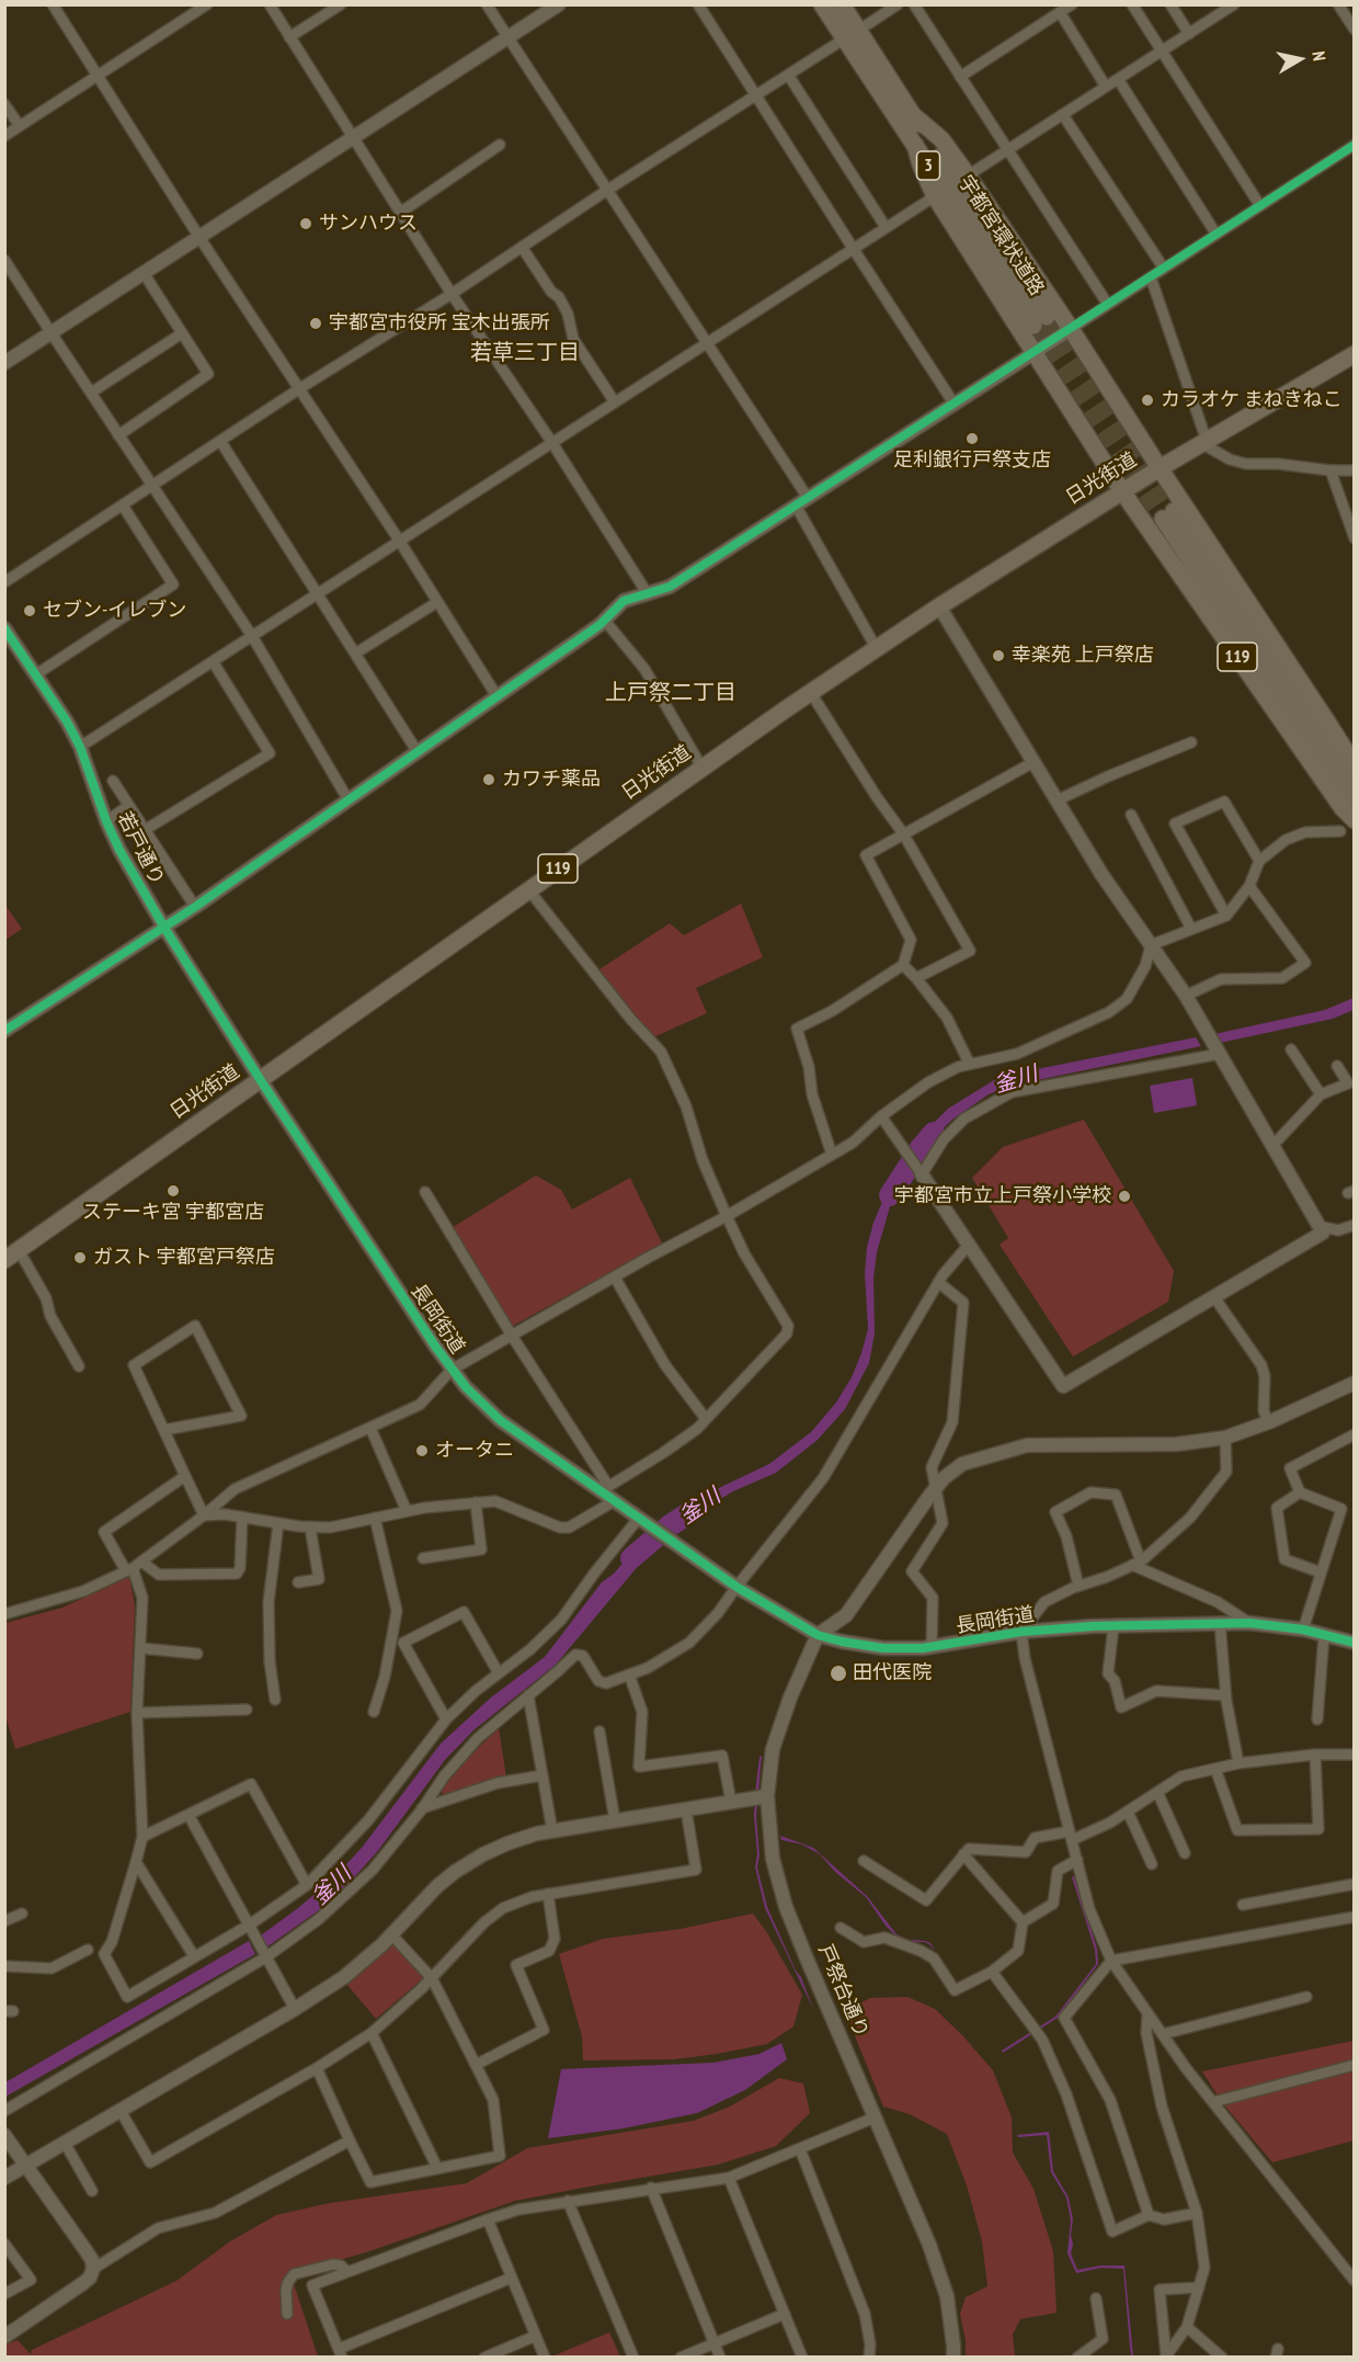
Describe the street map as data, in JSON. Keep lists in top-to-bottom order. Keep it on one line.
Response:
{"streets":{"highway":["日光街道","119"],"main road":["3","宇都宮環状道路"],"street":["若戸通り","長岡街道","戸祭台通り"]},"crossings":[["3","宇都宮環状道路"],["3","日光街道"],["3","119"],["日光街道","119"],["日光街道","若戸通り"],["日光街道","長岡街道"],["若戸通り","長岡街道"],["長岡街道","戸祭台通り"]],"districts":["若草三丁目","上戸祭二丁目"],"water":["釜川"],"places":["サンハウス","宇都宮市役所 宝木出張所","カラオケ まねきねこ","足利銀行戸祭支店","セブン-イレブン","幸楽苑 上戸祭店","カワチ薬品","ステーキ宮 宇都宮店","宇都宮市立上戸祭小学校","ガスト 宇都宮戸祭店","オータニ","田代医院"],"north":"right"}
